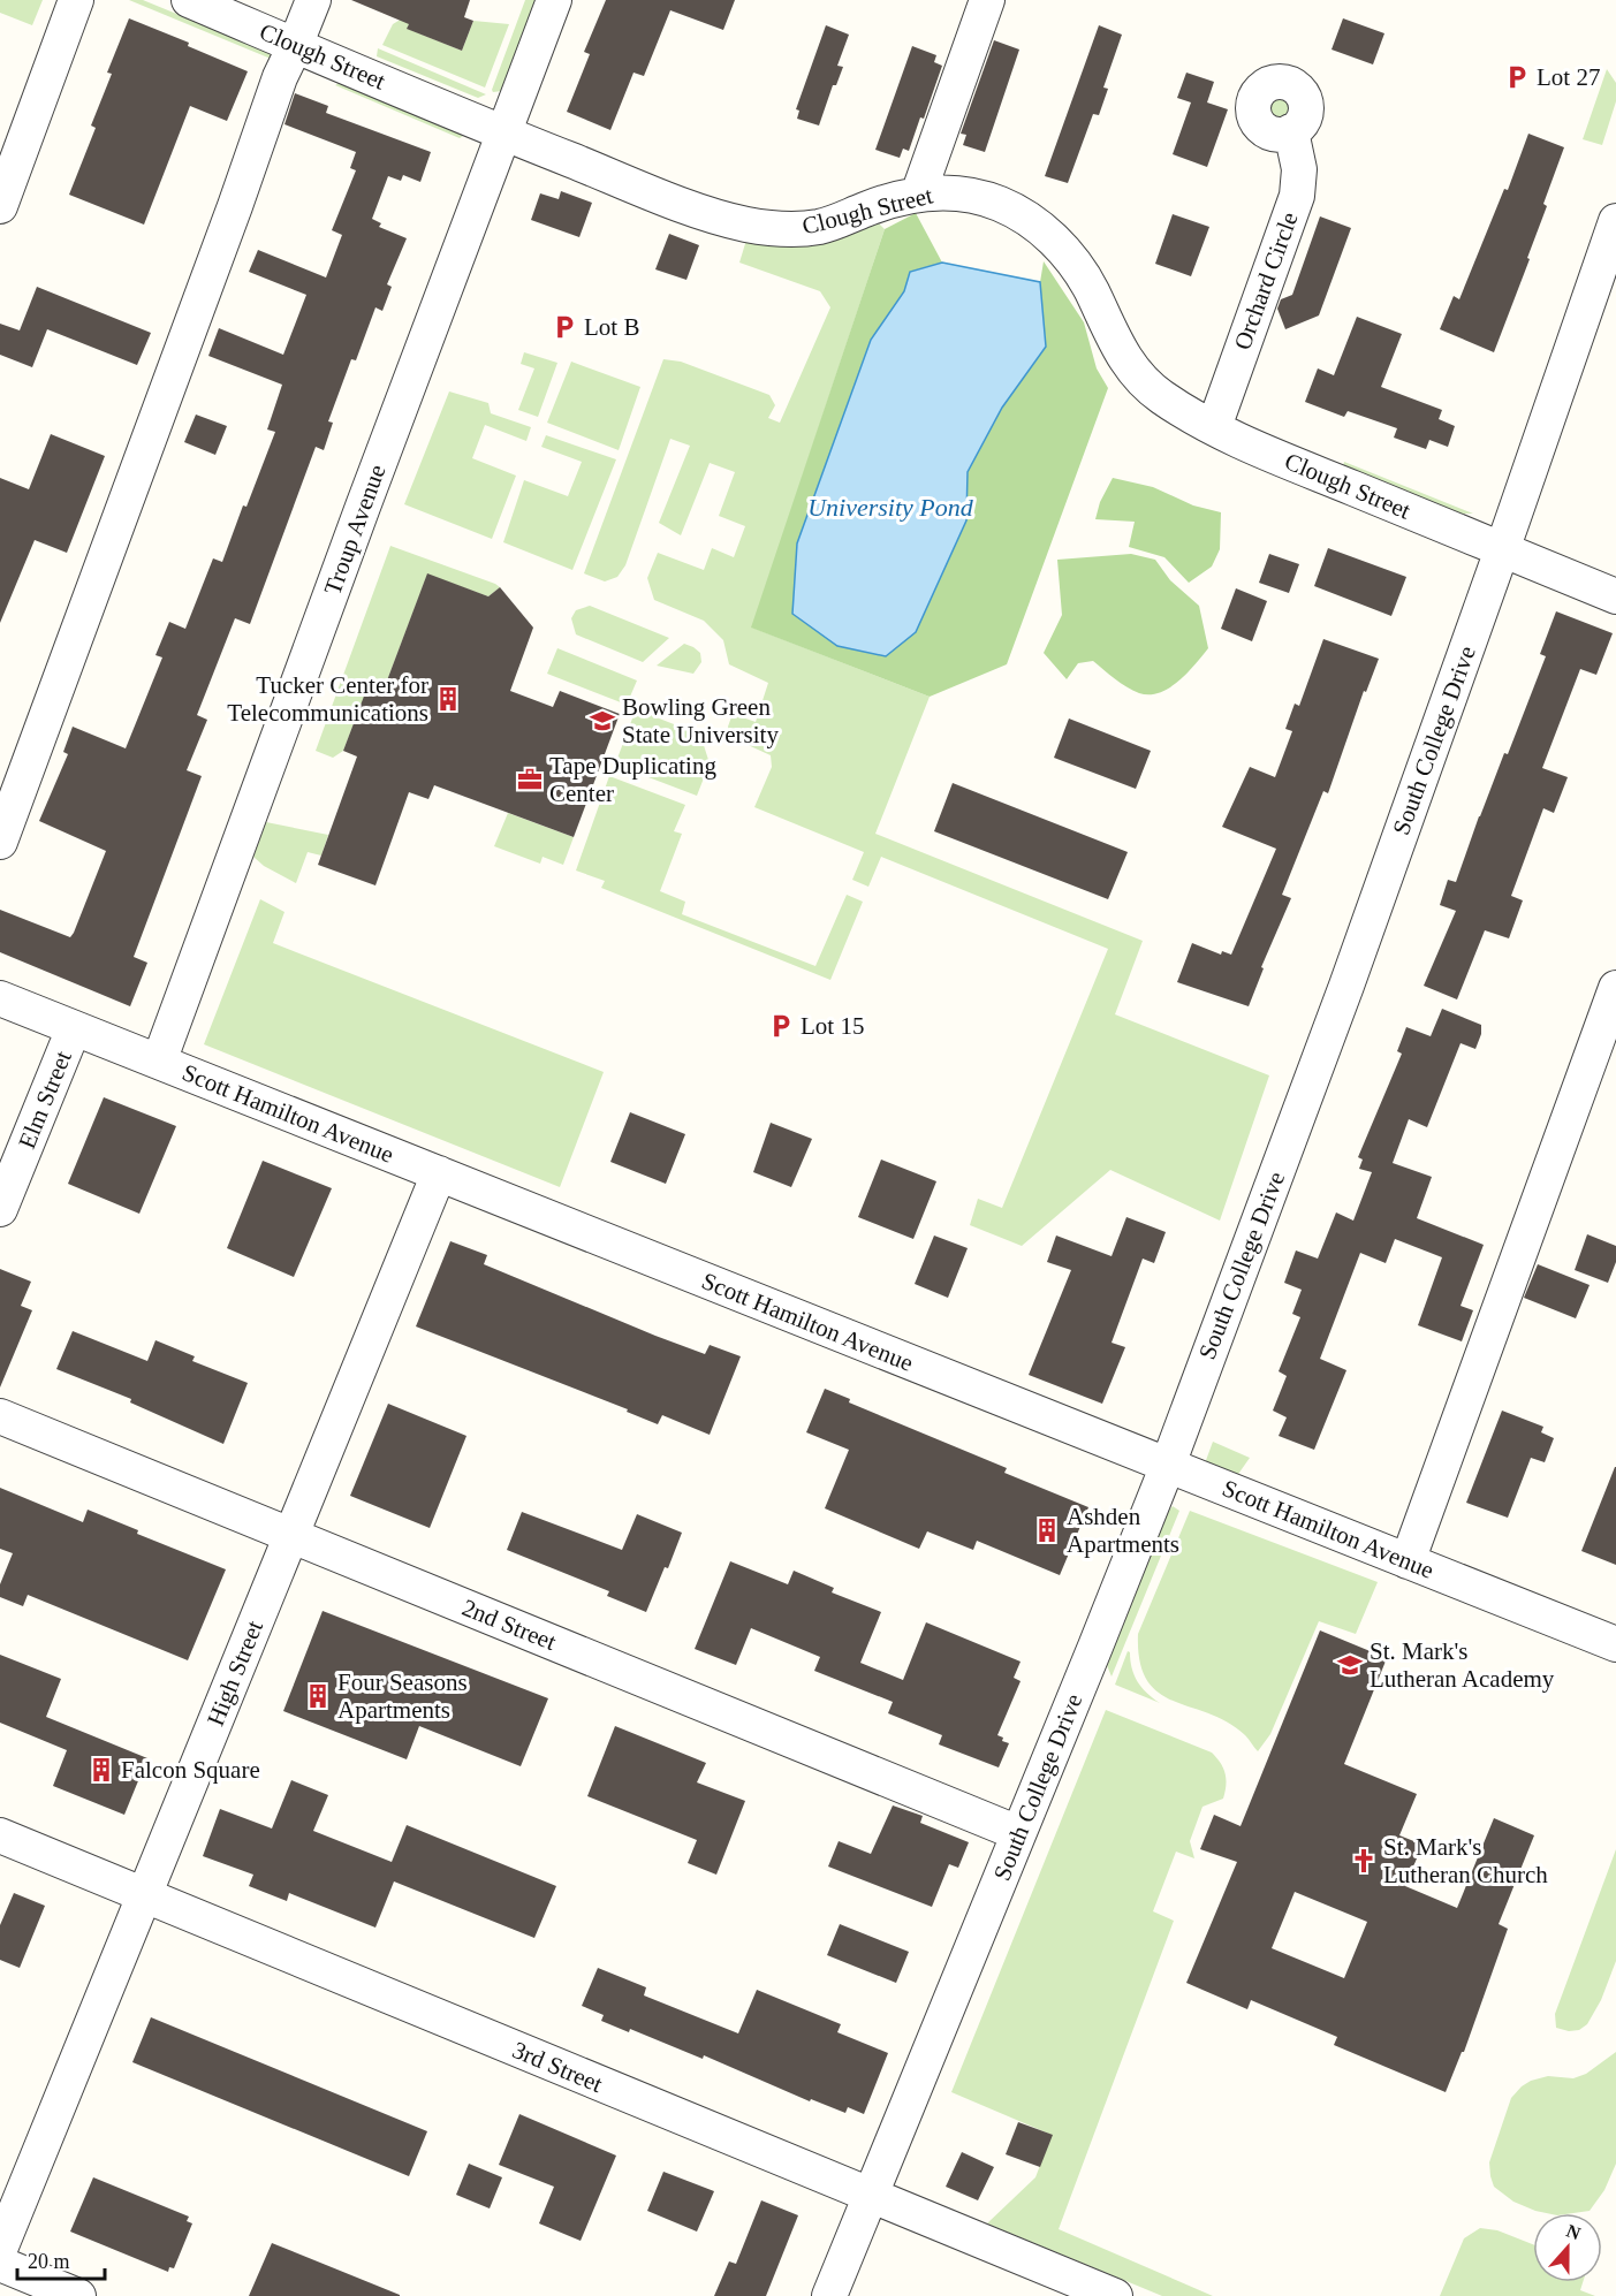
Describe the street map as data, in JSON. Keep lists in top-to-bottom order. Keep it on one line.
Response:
{"streets":{"street":["Clough Street","Orchard Circle","Troup Avenue","South College Drive","Elm Street","Scott Hamilton Avenue","2nd Street","High Street","3rd Street"]},"crossings":[["Clough Street","Orchard Circle"],["Clough Street","Troup Avenue"],["Clough Street","South College Drive"],["Troup Avenue","Scott Hamilton Avenue"],["South College Drive","Scott Hamilton Avenue"],["South College Drive","2nd Street"],["South College Drive","3rd Street"],["Elm Street","Scott Hamilton Avenue"],["Scott Hamilton Avenue","High Street"],["2nd Street","High Street"],["High Street","3rd Street"]],"water":["University Pond"],"places":{"parking":["Lot 27","Lot B","Lot 15"],"building":["Tucker Center for Telecommunications","Ashden Apartments","Four Seasons Apartments","Falcon Square"],"school or university":["Bowling Green State University","St. Mark's Lutheran Academy"],"office":["Tape Duplicating Center"],"church":["St. Mark's Lutheran Church"]},"scale_bar":"20 m","north":"top"}
